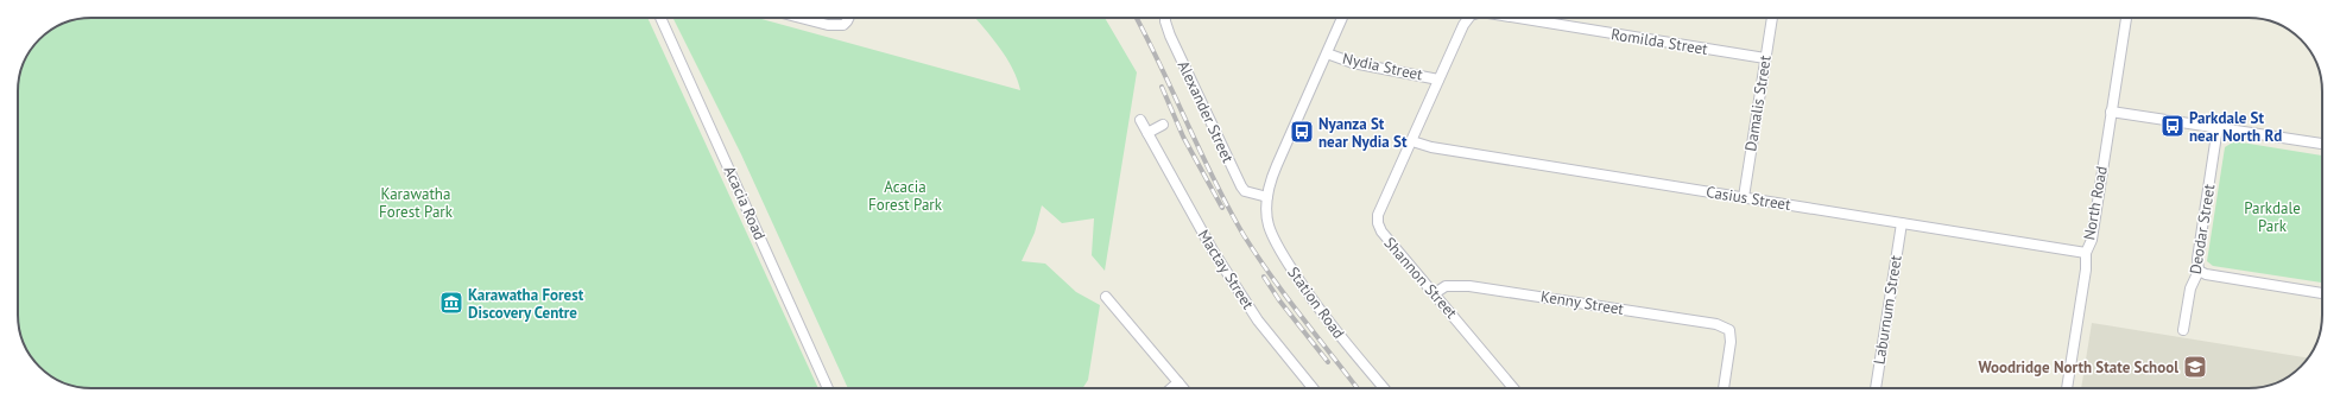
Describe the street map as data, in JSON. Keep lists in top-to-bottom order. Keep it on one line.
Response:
{"streets":{"street":["Romilda Street","Nydia Street","Damalis Street","Alexander Street","Casius Street","Acacia Road","North Road","Deodar Street","Mactay Street","Shannon Street","Station Road","Kenny Street","Laburnum Street"]},"crossings":[["Romilda Street","Damalis Street"],["Nydia Street","Shannon Street"],["Nydia Street","Station Road"],["Damalis Street","Casius Street"],["Alexander Street","Station Road"],["Casius Street","North Road"],["Casius Street","Shannon Street"],["Casius Street","Laburnum Street"],["Shannon Street","Kenny Street"]],"parks":["Acacia Forest Park","Karawatha Forest Park","Parkdale Park"],"places":{"bus stop":["Parkdale St near North Rd","Nyanza St near Nydia St"],"museum":["Karawatha Forest Discovery Centre"],"school or university":["Woodridge North State School"]}}
